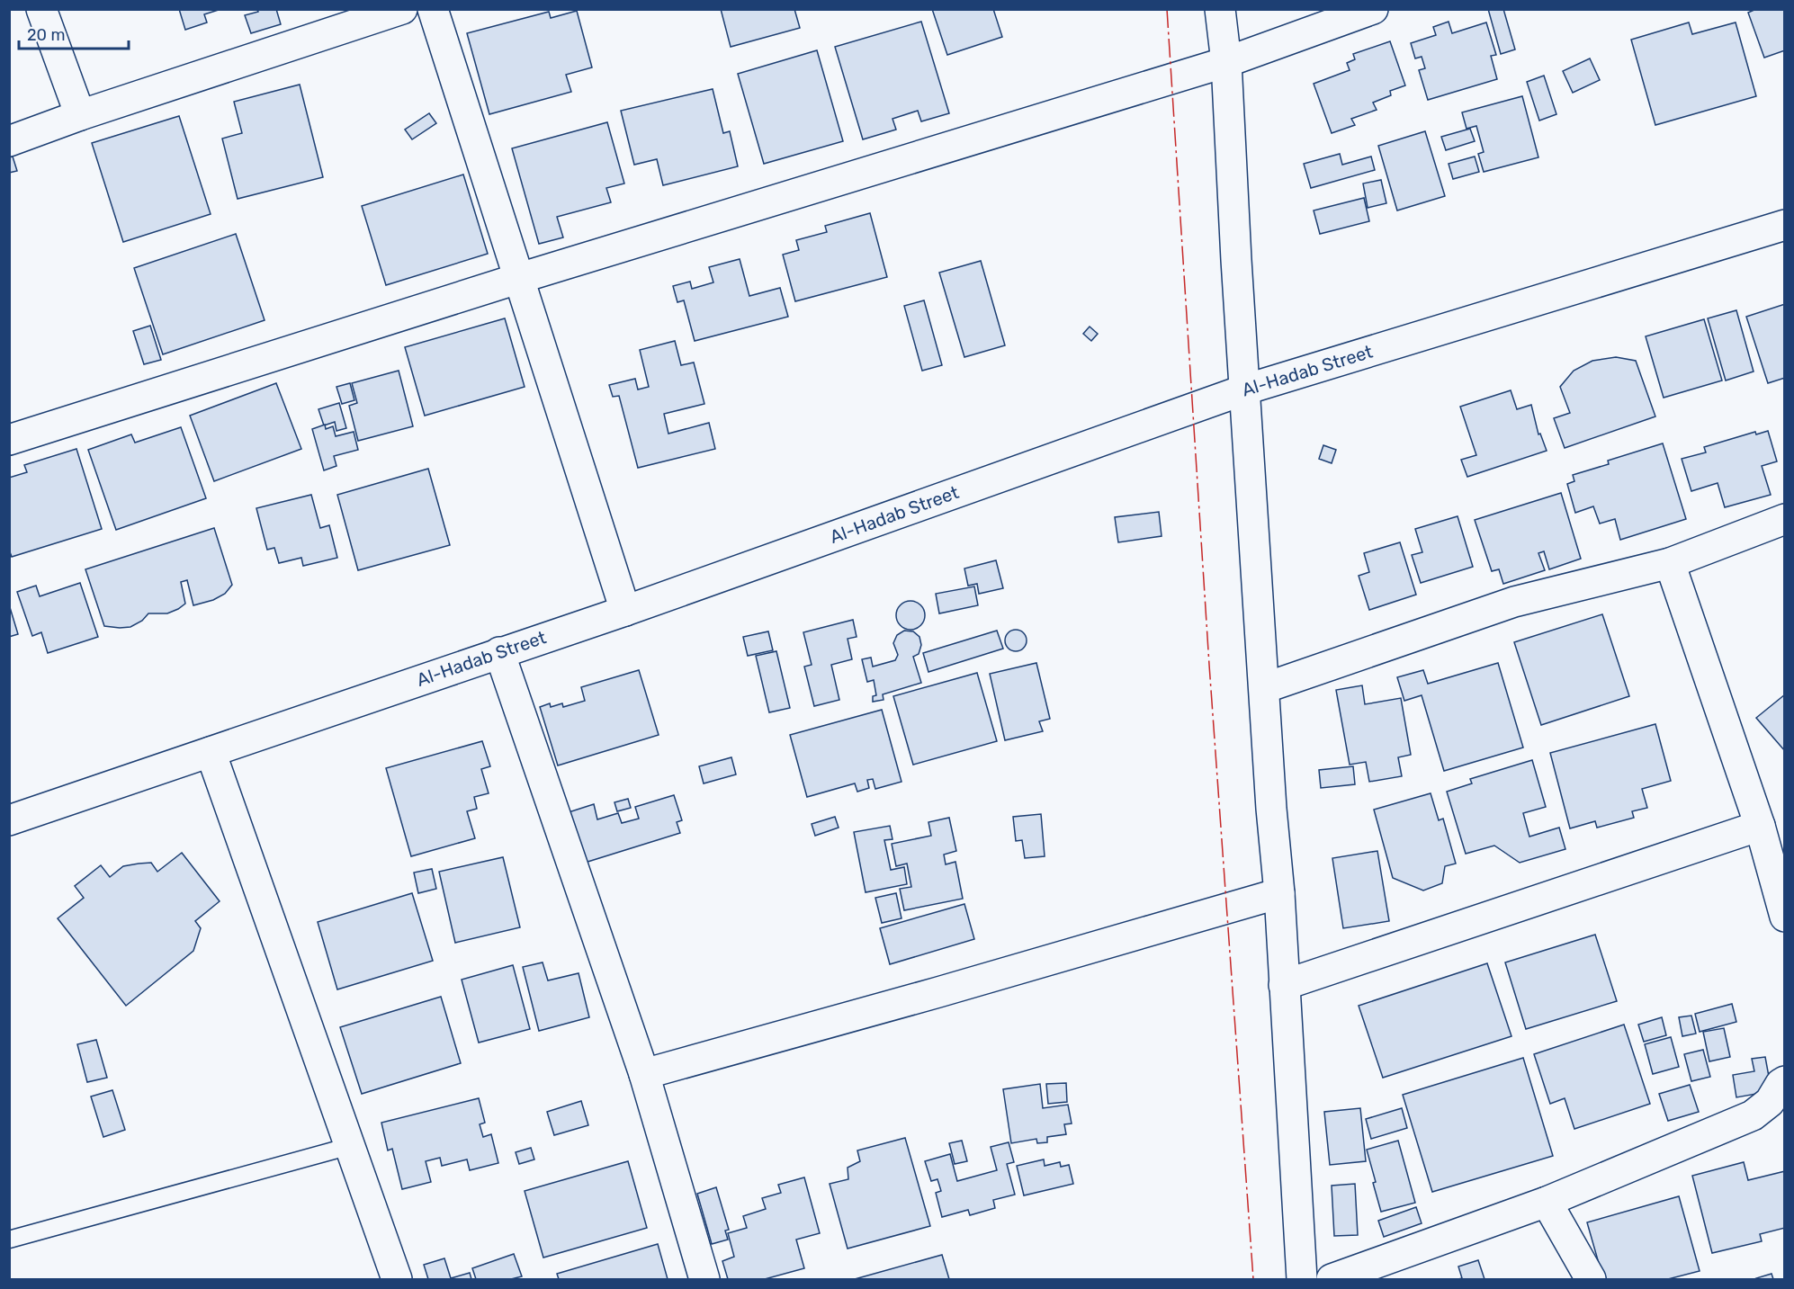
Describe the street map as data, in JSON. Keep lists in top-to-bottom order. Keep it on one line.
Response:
{"streets":{"street":["Al-Hadab Street"]},"scale_bar":"20 m"}
